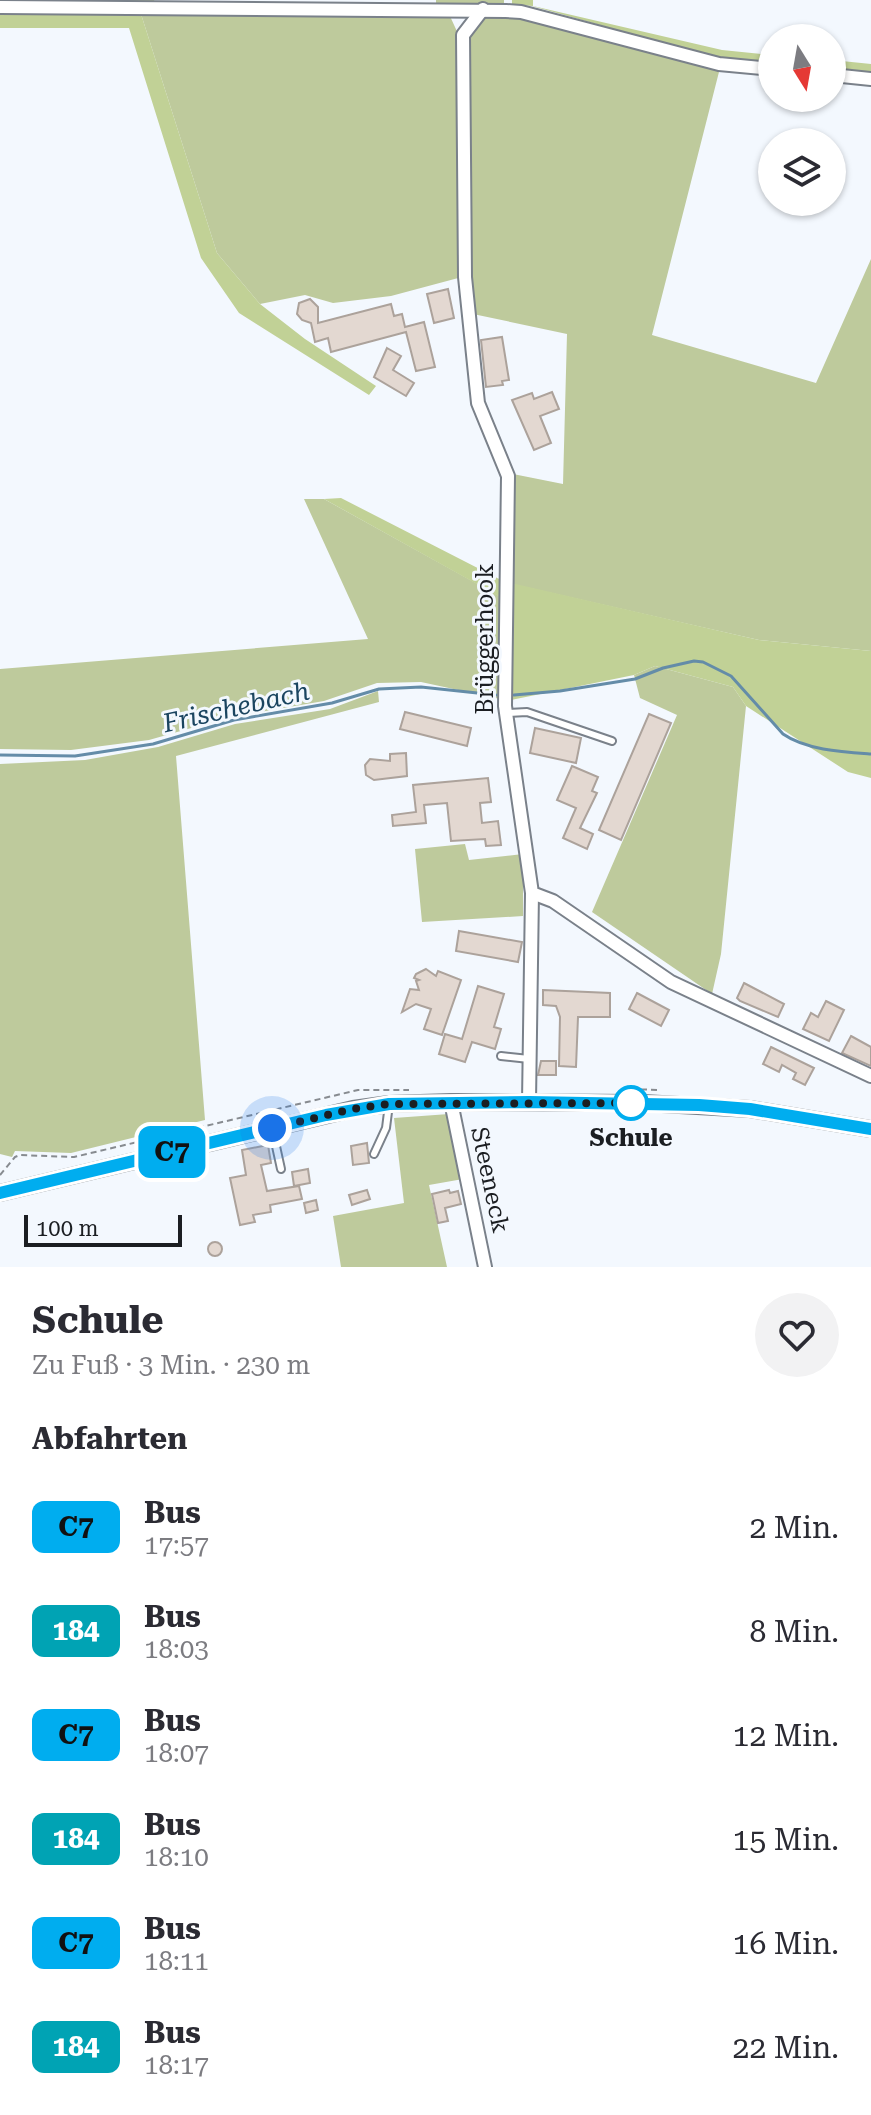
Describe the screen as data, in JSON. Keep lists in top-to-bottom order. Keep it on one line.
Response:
{"streets":{"street":["Brüggerhook","Steeneck"]},"water":["Frischebach"],"places":["Schule"],"lines":["bus line C7"],"scale_bar":"100 m","north":"bottom","page":{"on_map":"C7","scale":"100 m","heading":[["Schule","Zu Fuß · 3 Min. · 230 m"],"Abfahrten"],"list":[{"mark":"C7","name":"Bus","note":"17:57","value":"2 Min."},{"mark":"184","name":"Bus","note":"18:03","value":"8 Min."},{"mark":"C7","name":"Bus","note":"18:07","value":"12 Min."},{"mark":"184","name":"Bus","note":"18:10","value":"15 Min."},{"mark":"C7","name":"Bus","note":"18:11","value":"16 Min."},{"mark":"184","name":"Bus","note":"18:17","value":"22 Min."}]}}
